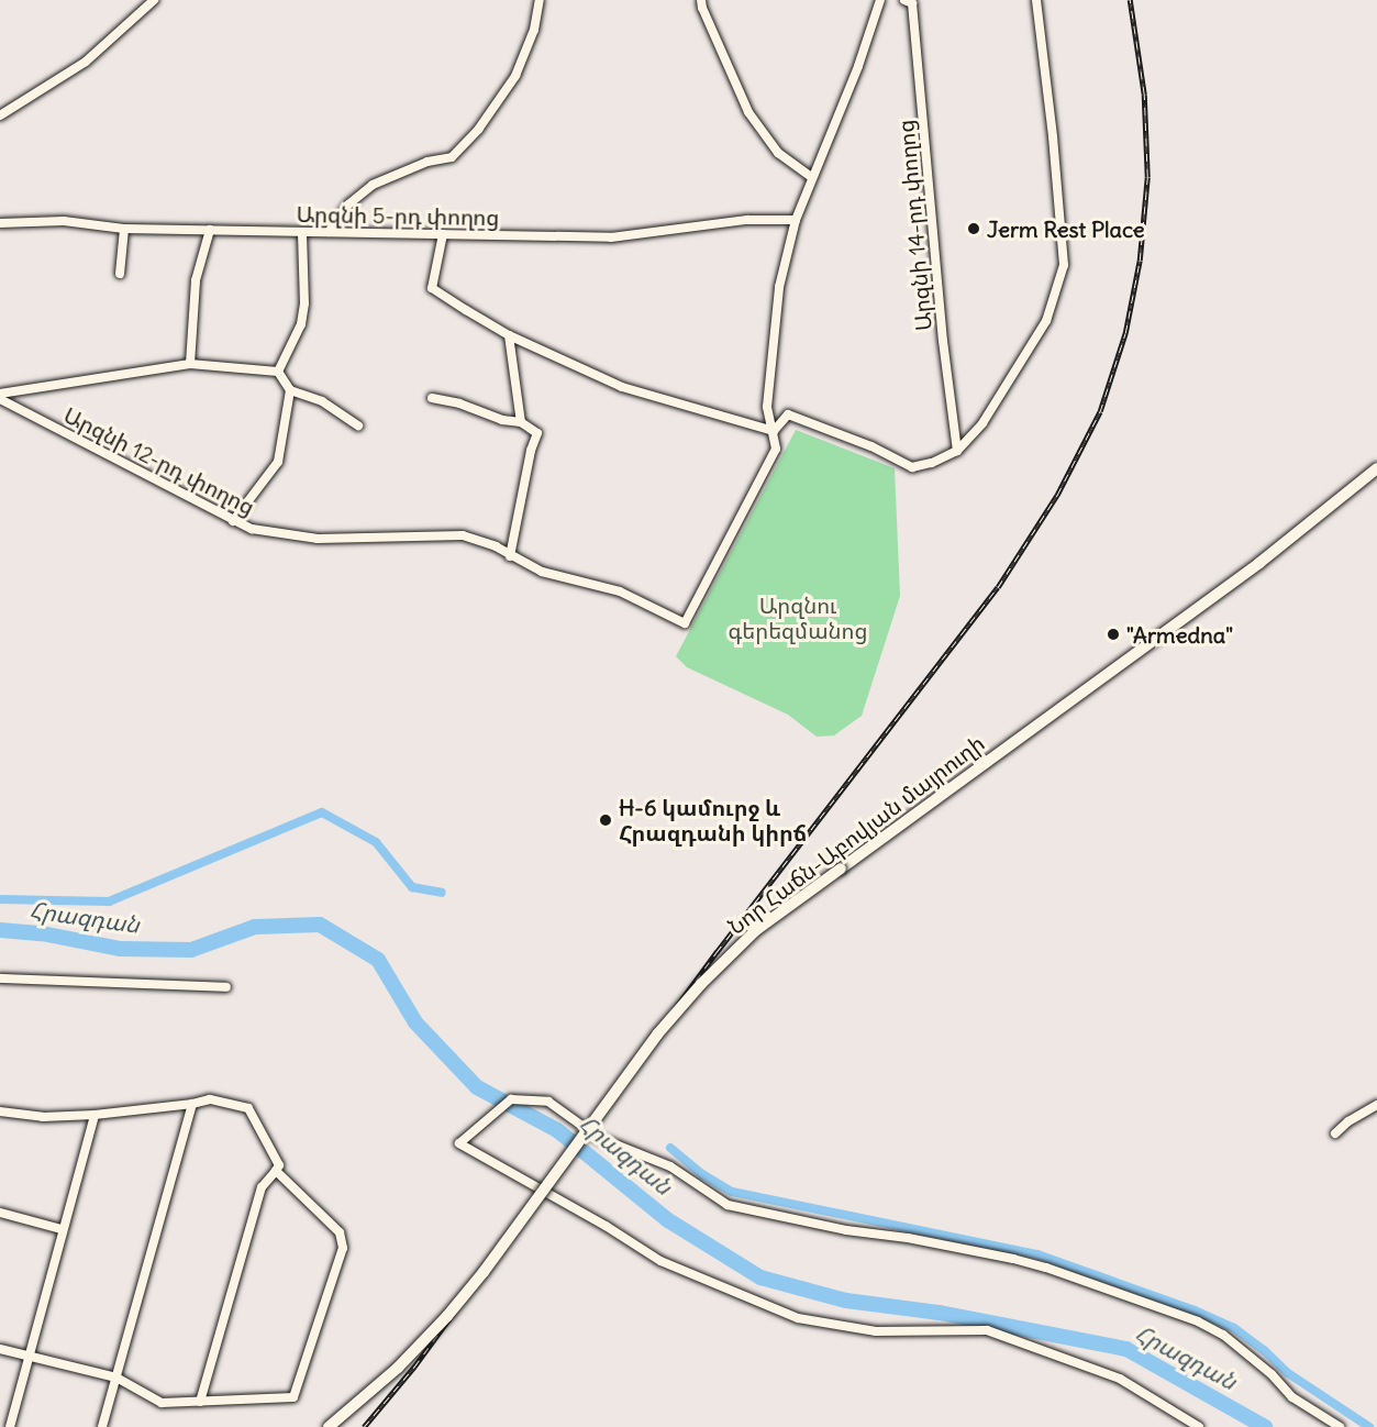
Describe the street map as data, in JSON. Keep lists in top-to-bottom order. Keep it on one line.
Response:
{"streets":{"main road":["Նոր Հաճն-Աբովյան մայրուղի"],"street":["Արզնի 5-րդ փողոց","Արզնի 14-րդ փողոց","Արզնի 12-րդ փողոց"]},"water":["Հրազդան"],"parks":["Արզնու գերեզմանոց"],"places":["Jerm Rest Place","\"Armedna\"","H-6 կամուրջ և Հրազդանի կիրճ"]}
